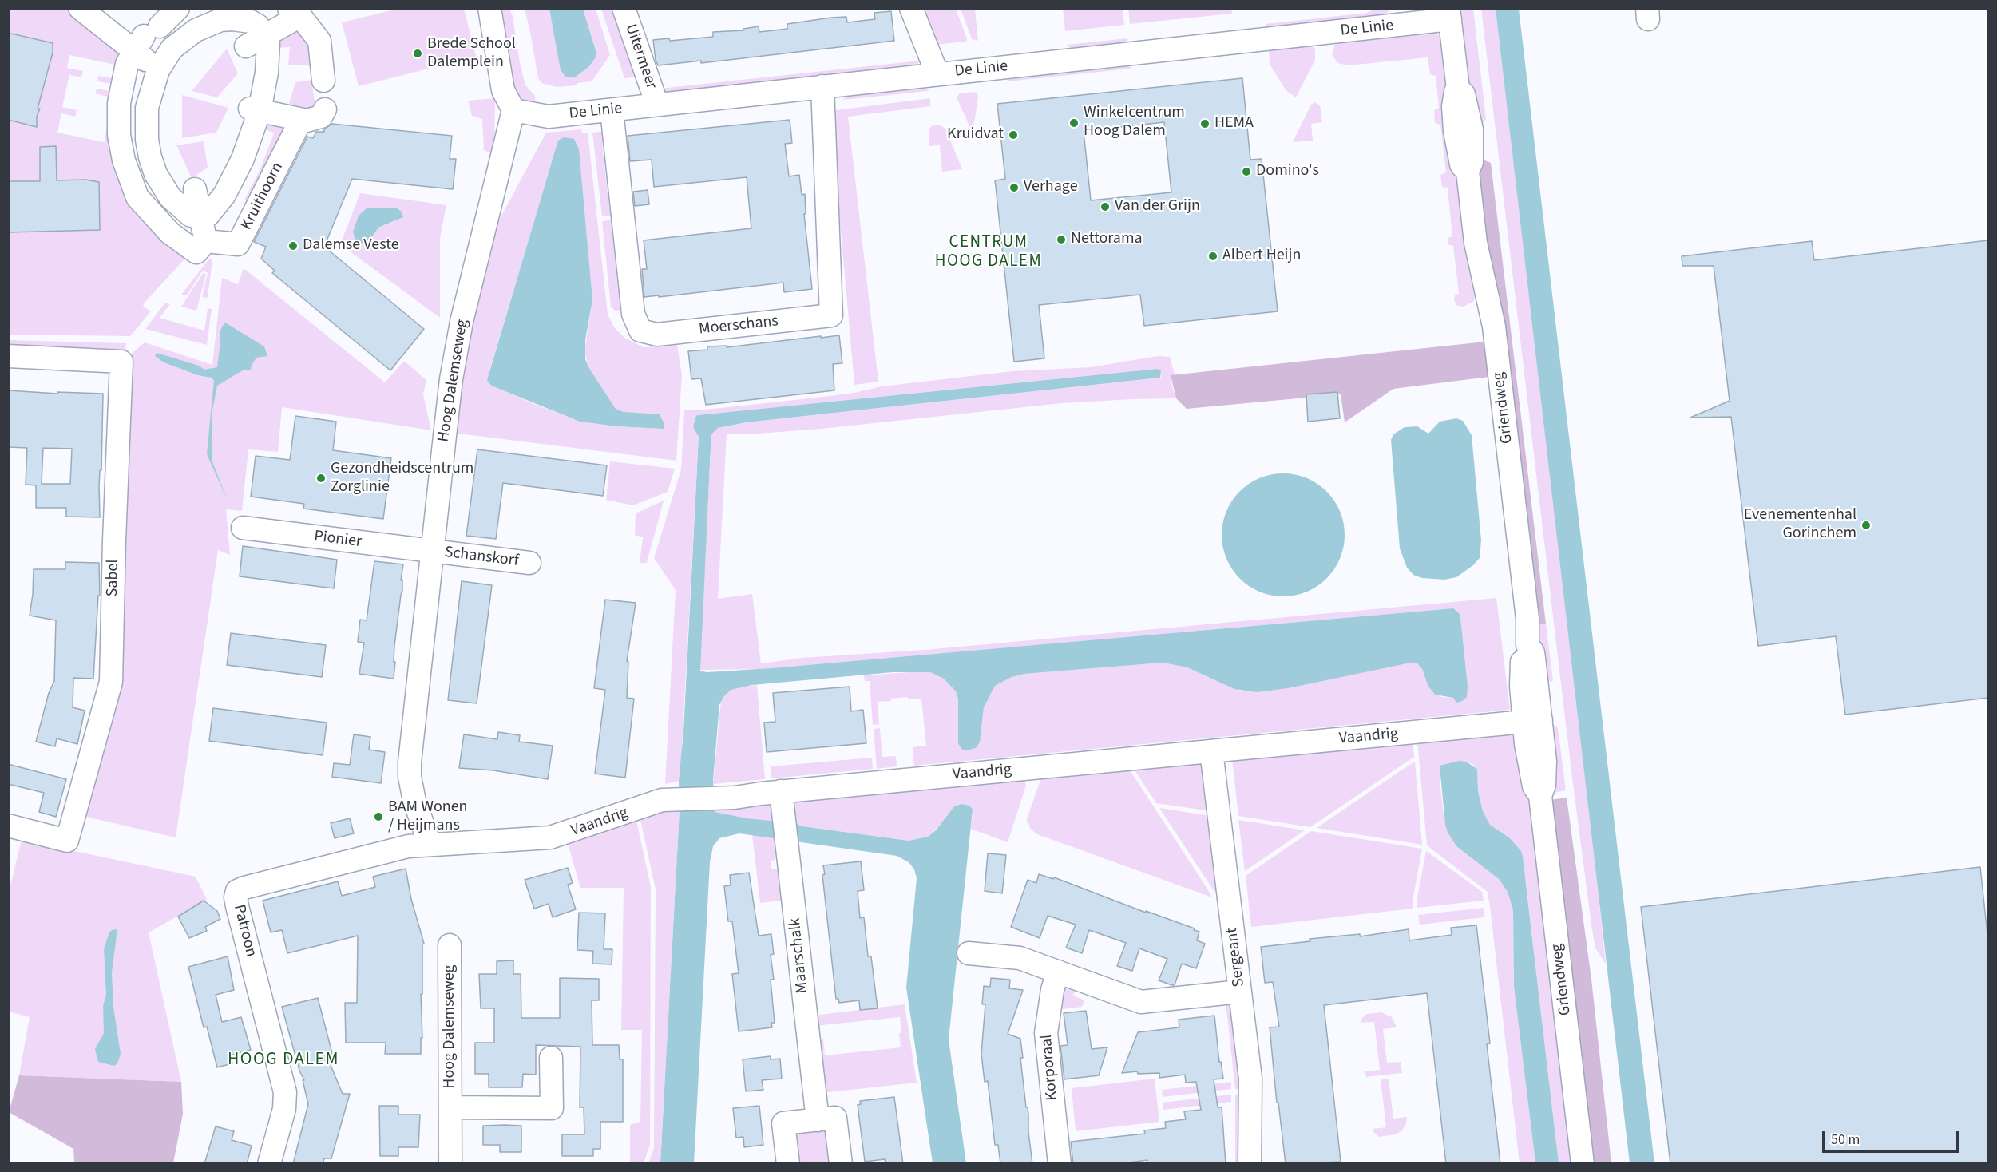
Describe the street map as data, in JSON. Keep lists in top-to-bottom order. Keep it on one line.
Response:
{"streets":{"street":["De Linie","Uitermeer","Kruithoorn","Moerschans","Hoog Dalemseweg","Griendweg","Pionier","Schanskorf","Sabel","Vaandrig","Patroon","Maarschalk","Sergeant","Korporaal"]},"crossings":[["De Linie","Uitermeer"],["De Linie","Moerschans"],["De Linie","Hoog Dalemseweg"],["De Linie","Griendweg"],["Hoog Dalemseweg","Pionier"],["Hoog Dalemseweg","Schanskorf"],["Hoog Dalemseweg","Vaandrig"],["Hoog Dalemseweg","Patroon"],["Griendweg","Vaandrig"],["Pionier","Schanskorf"],["Vaandrig","Patroon"],["Vaandrig","Maarschalk"],["Vaandrig","Sergeant"]],"districts":["CENTRUM HOOG DALEM","HOOG DALEM"],"places":["Brede School Dalemplein","Winkelcentrum Hoog Dalem","HEMA","Kruidvat","Domino's","Verhage","Van der Grijn","Nettorama","Dalemse Veste","Albert Heijn","Gezondheidscentrum Zorglinie","Evenementenhal Gorinchem","BAM Wonen / Heijmans"],"scale_bar":"50 m"}
